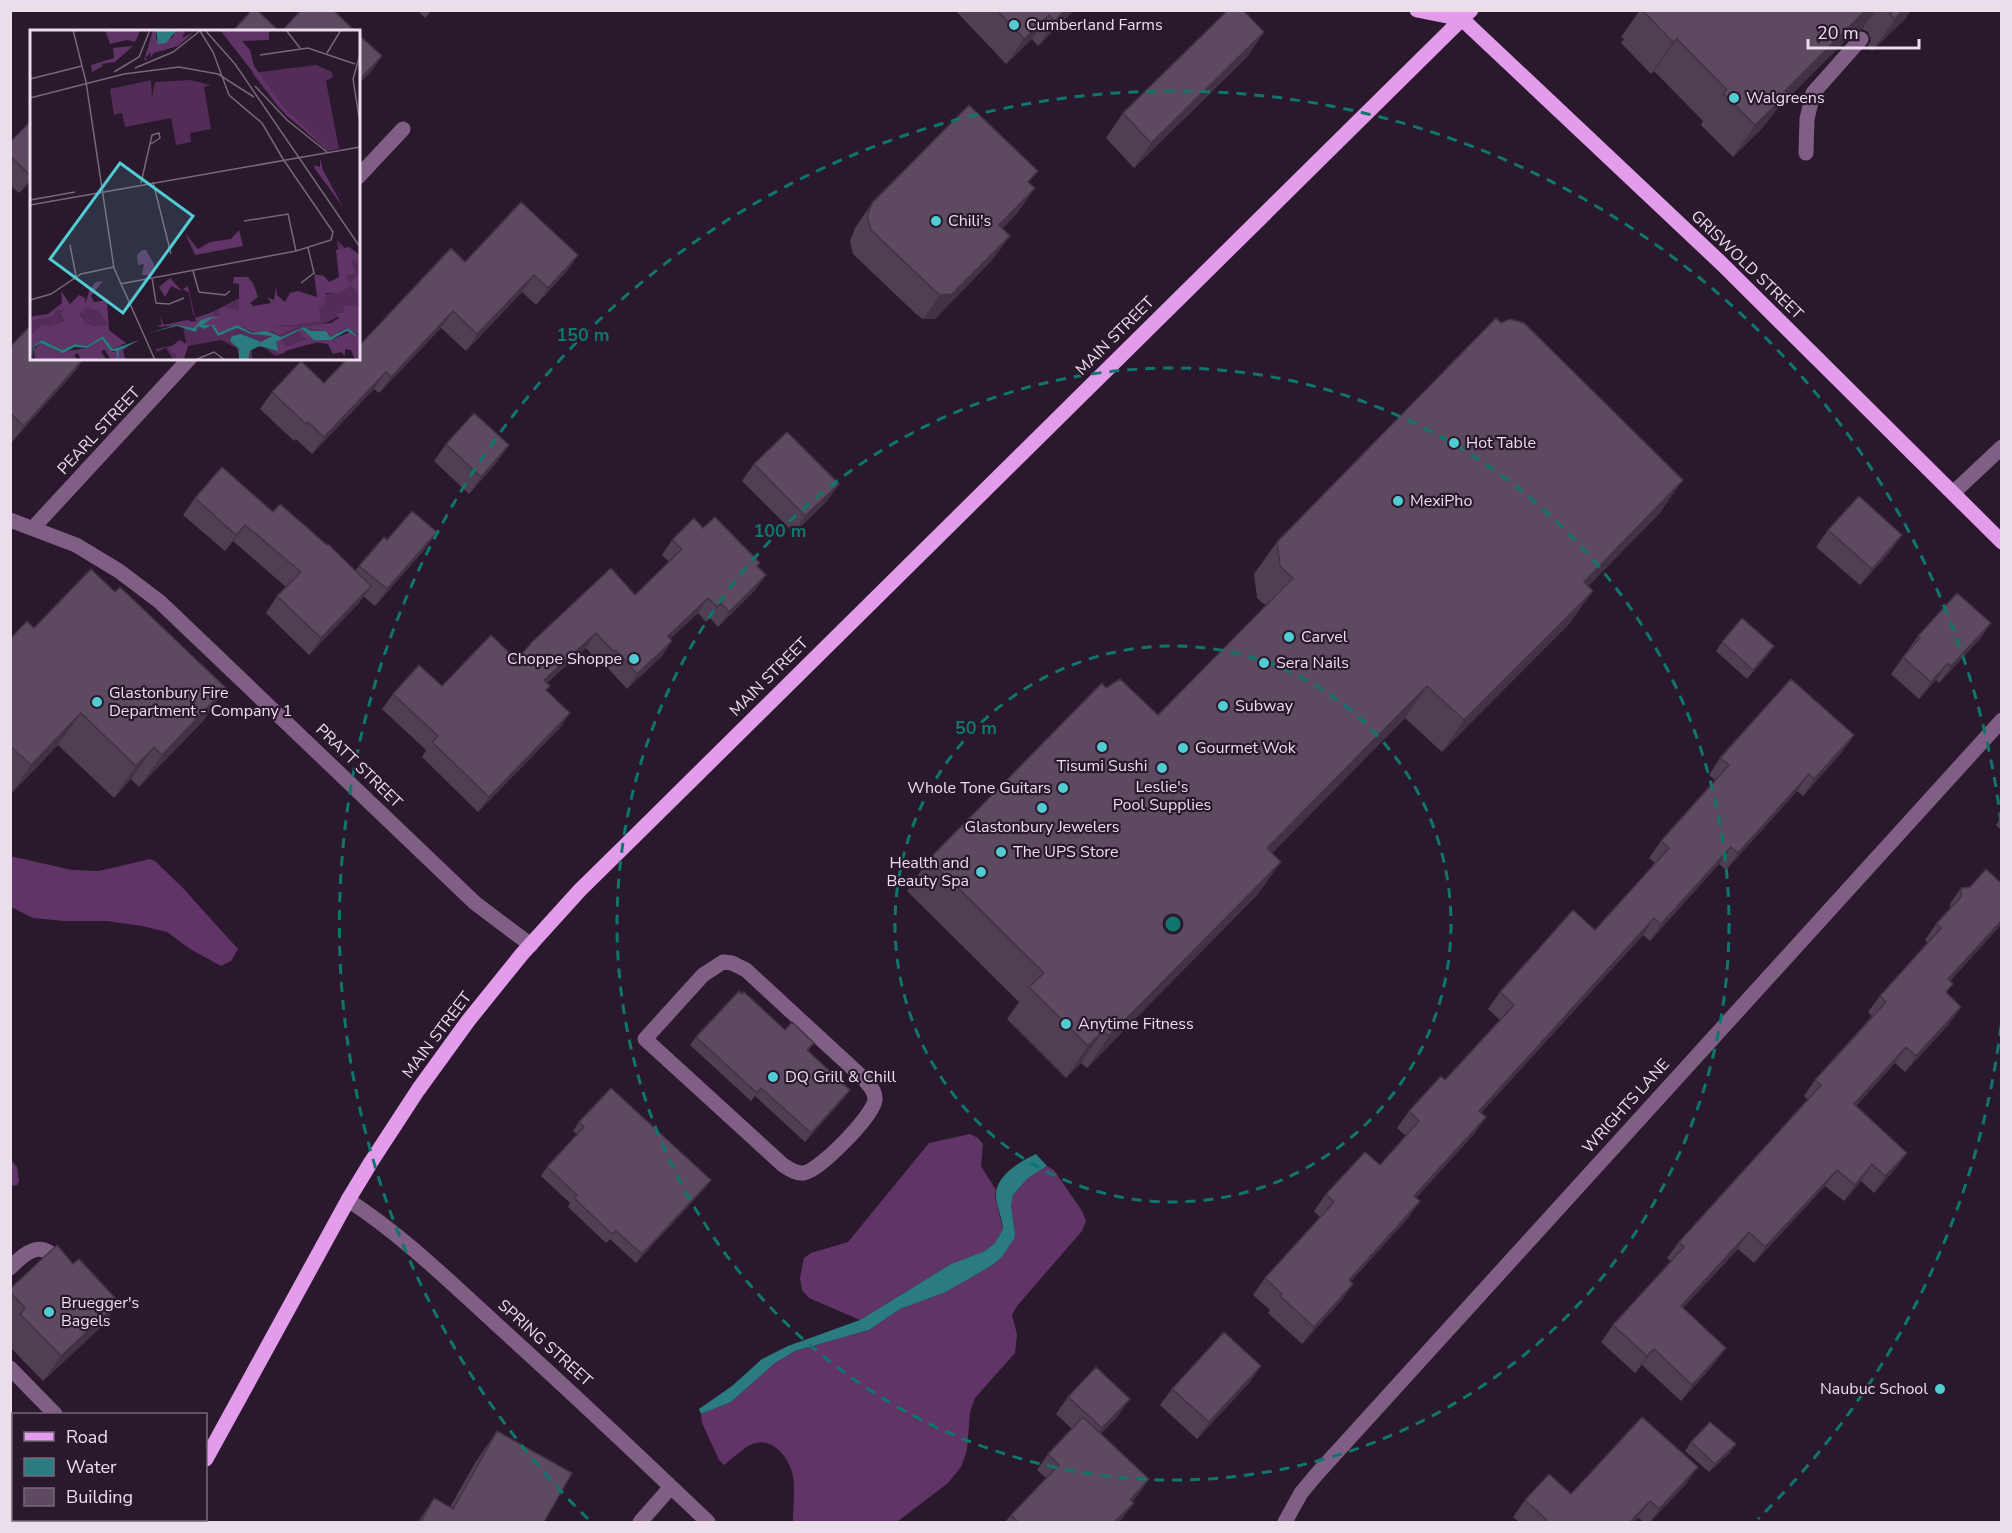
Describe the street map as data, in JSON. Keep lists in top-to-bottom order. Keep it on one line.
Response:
{"streets":{"main road":["GRISWOLD STREET","MAIN STREET"],"street":["PEARL STREET","PRATT STREET","WRIGHTS LANE","SPRING STREET"]},"crossings":[["GRISWOLD STREET","MAIN STREET"],["MAIN STREET","PRATT STREET"],["MAIN STREET","SPRING STREET"],["PEARL STREET","PRATT STREET"]],"places":["Cumberland Farms","Walgreens","Chili's","Hot Table","MexiPho","Carvel","Choppe Shoppe","Sera Nails","Glastonbury Fire Department - Company 1","Subway","Tisumi Sushi","Gourmet Wok","Leslie's Pool Supplies","Whole Tone Guitars","Glastonbury Jewelers","The UPS Store","Health and Beauty Spa","Anytime Fitness","DQ Grill & Chill","Bruegger's Bagels","Naubuc School"],"legend":["Road","Water","Building"],"scale_bar":"20 m","rings":["150 m","100 m","50 m"]}
